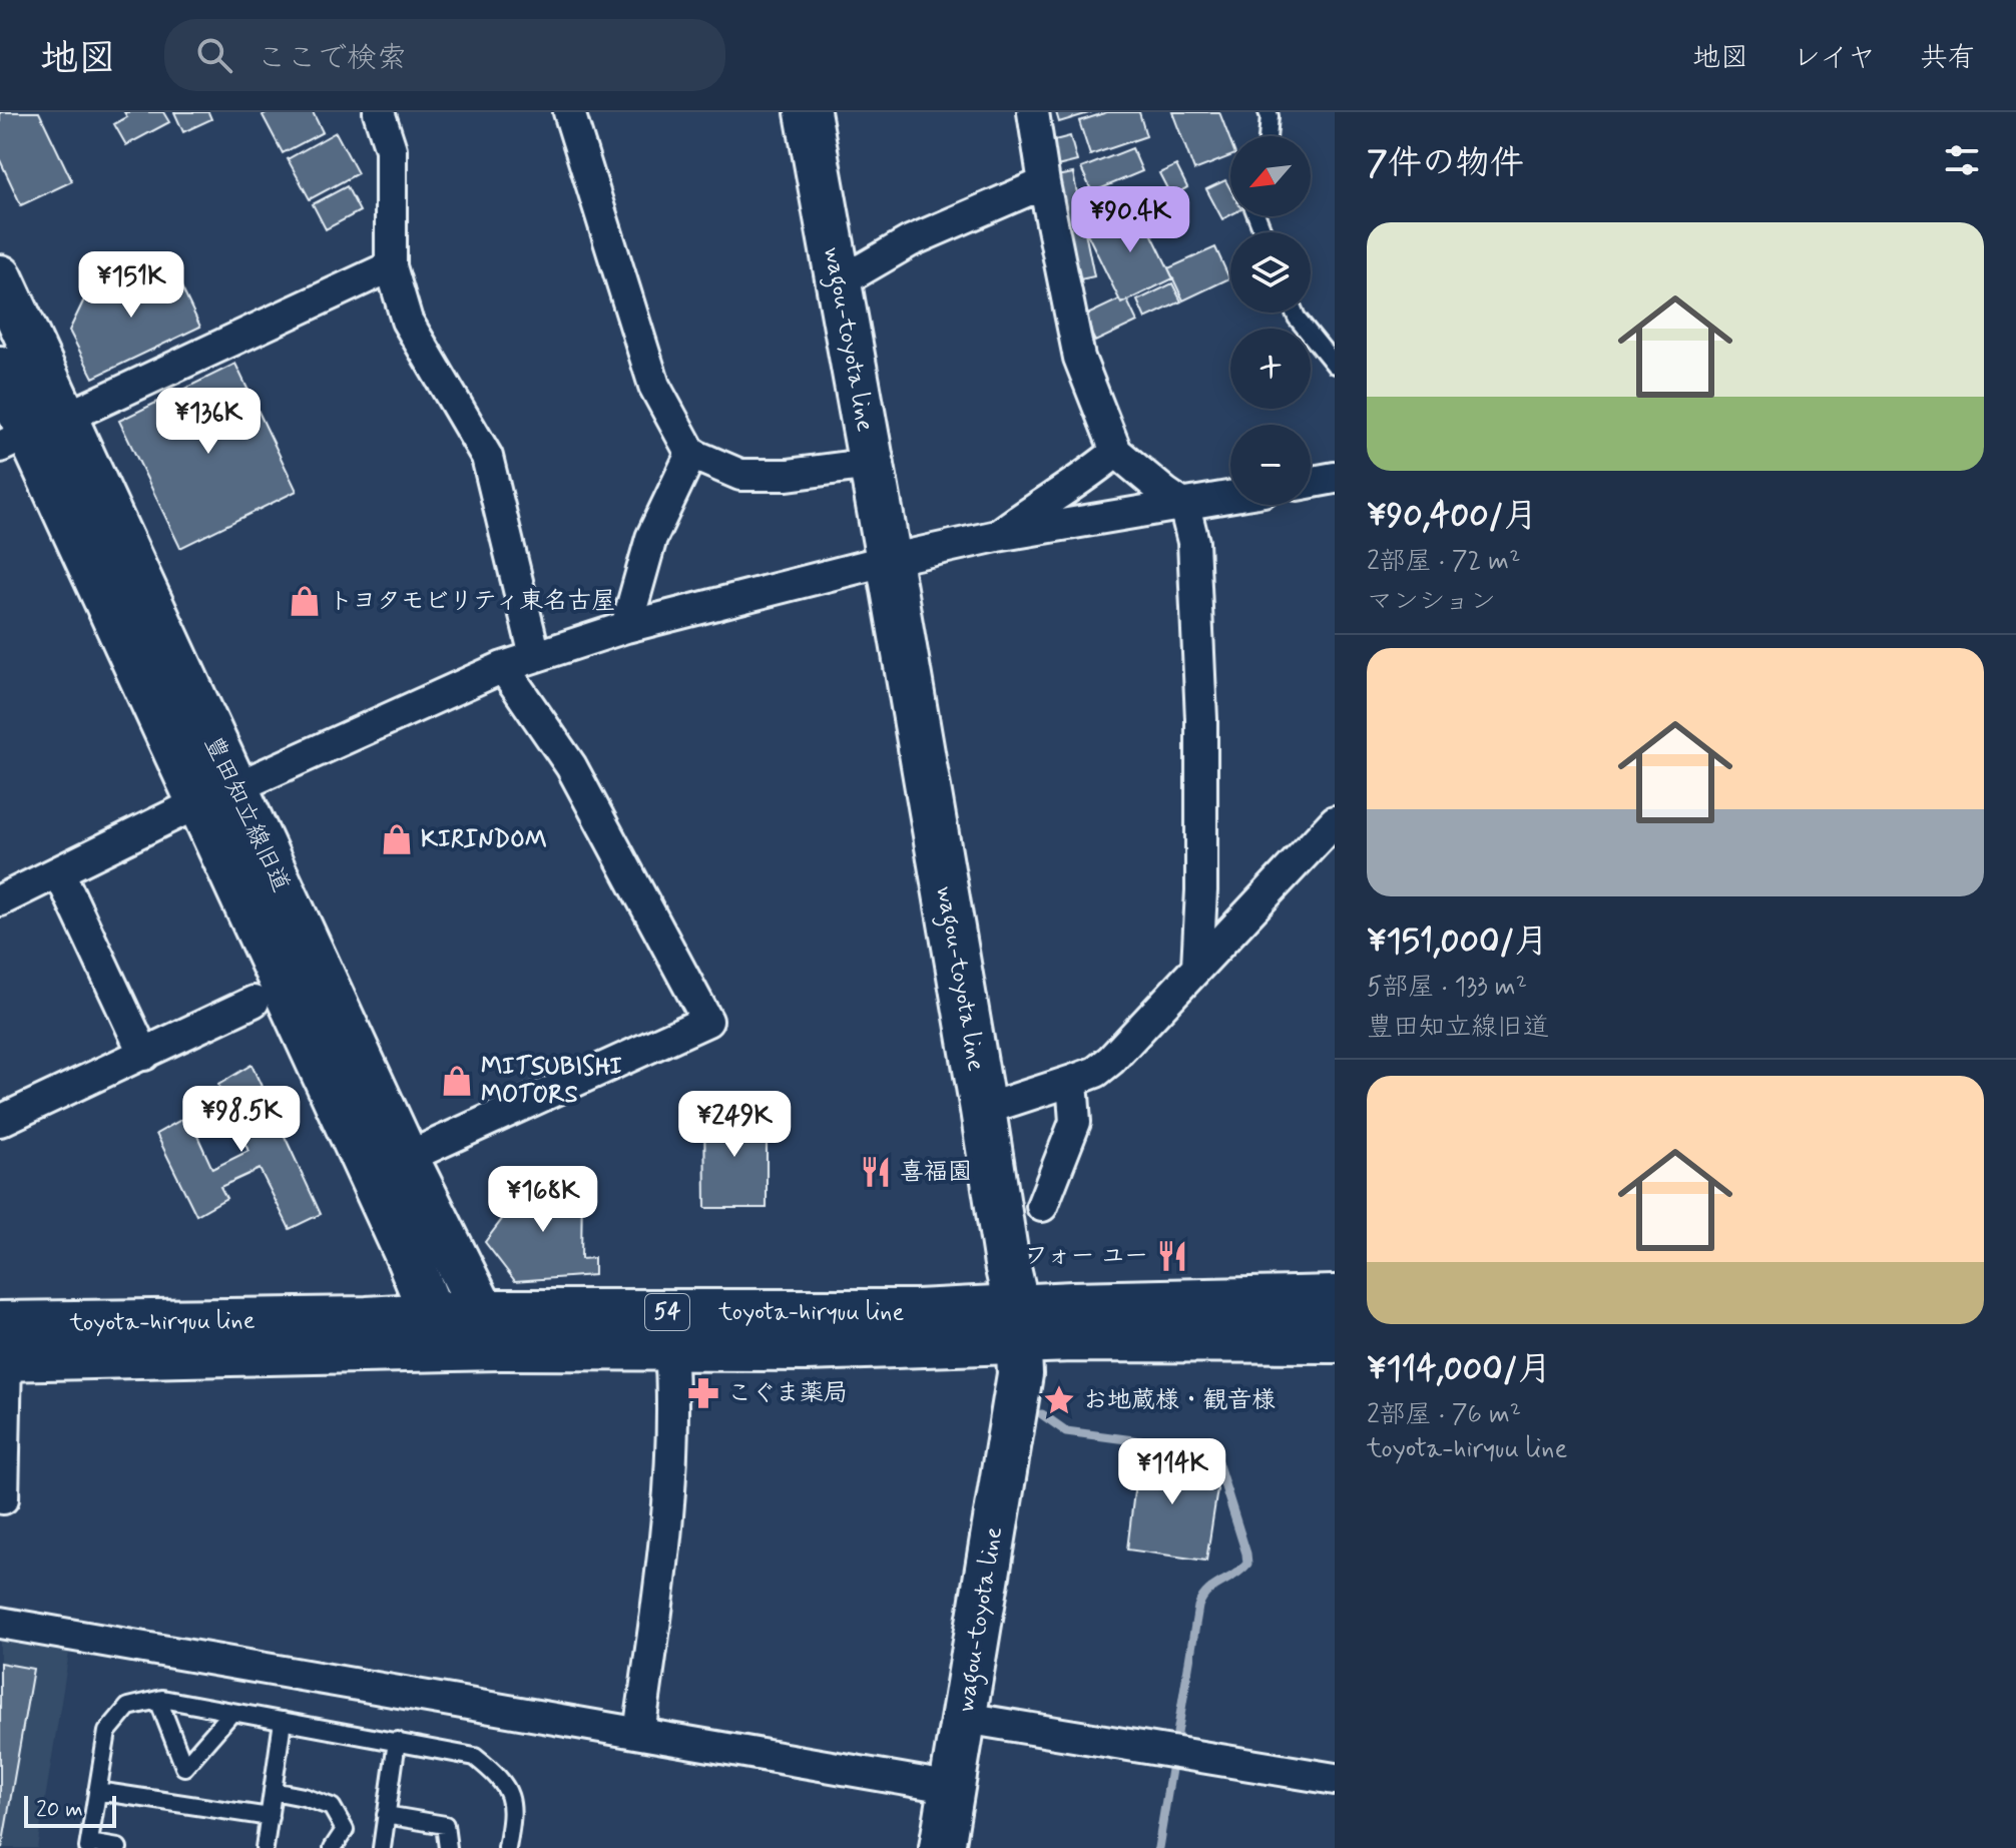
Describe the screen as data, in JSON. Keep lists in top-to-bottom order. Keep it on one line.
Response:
{"streets":{"main road":["wagou-toyota line","豊田知立線旧道","54","toyota-hiryuu line"]},"crossings":[["wagou-toyota line","toyota-hiryuu line"],["豊田知立線旧道","toyota-hiryuu line"]],"places":{"shop":["トヨタモビリティ東名古屋","KIRINDOM","MITSUBISHI MOTORS"],"restaurant":["喜福園","フォー ユー"],"pharmacy":["こぐま薬局"],"place":["お地蔵様・観音様"]},"scale_bar":"20 m","north":"bottom left","page":{"header":"地図","search":"ここで検索","nav":["地図","レイヤ","共有"],"heading":"7件の物件","map_buttons":["+","−"],"price":["¥90.4K","¥151K","¥136K","¥98.5K","¥249K","¥168K","¥114K"],"list":[{"name":"¥90,400/月","note":"2部屋 · 72 m² · マンション"},{"name":"¥151,000/月","note":"5部屋 · 133 m² · 豊田知立線旧道"},{"name":"¥114,000/月","note":"2部屋 · 76 m² · toyota-hiryuu line"}],"scale":"20 m"}}
